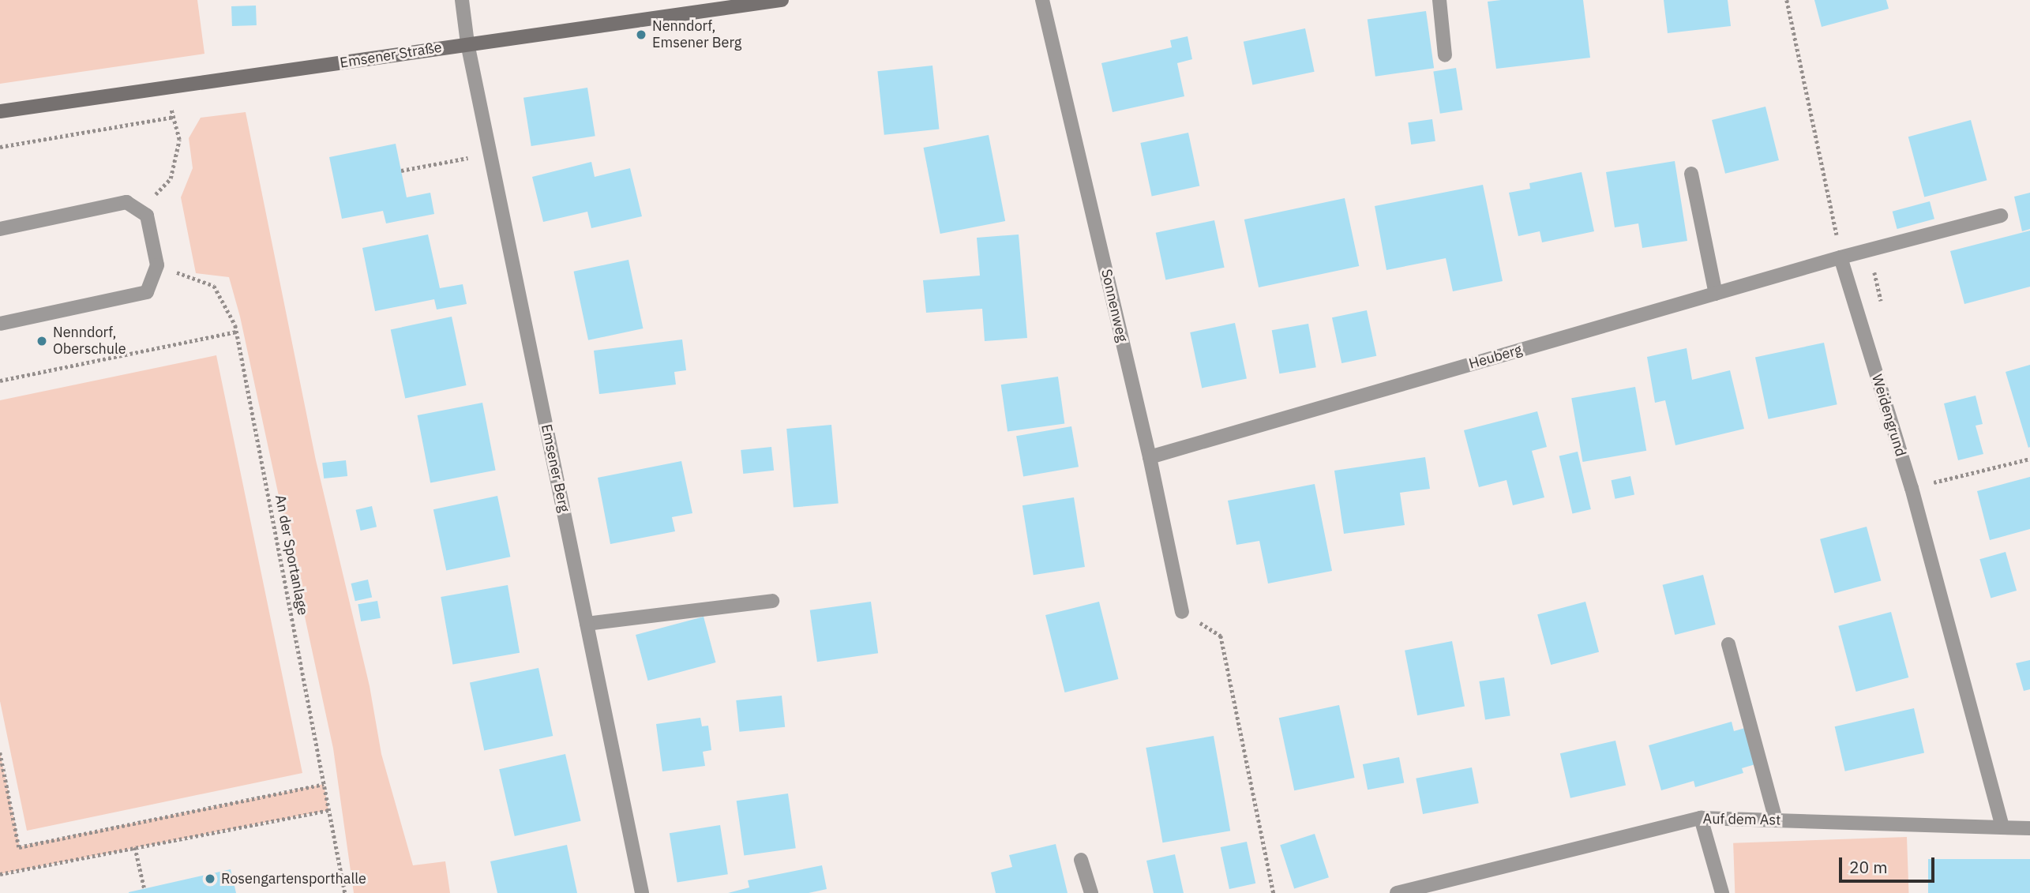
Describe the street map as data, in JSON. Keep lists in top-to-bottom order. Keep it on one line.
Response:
{"streets":{"street":["Emsener Straße","Sonnenweg","Heuberg","Weidengrund","Emsener Berg","Auf dem Ast"],"path":["An der Sportanlage"]},"crossings":[["Emsener Straße","Emsener Berg"],["Sonnenweg","Heuberg"],["Heuberg","Weidengrund"],["Weidengrund","Auf dem Ast"]],"places":["Nenndorf, Emsener Berg","Nenndorf, Oberschule","Rosengartensporthalle"],"scale_bar":"20 m"}
